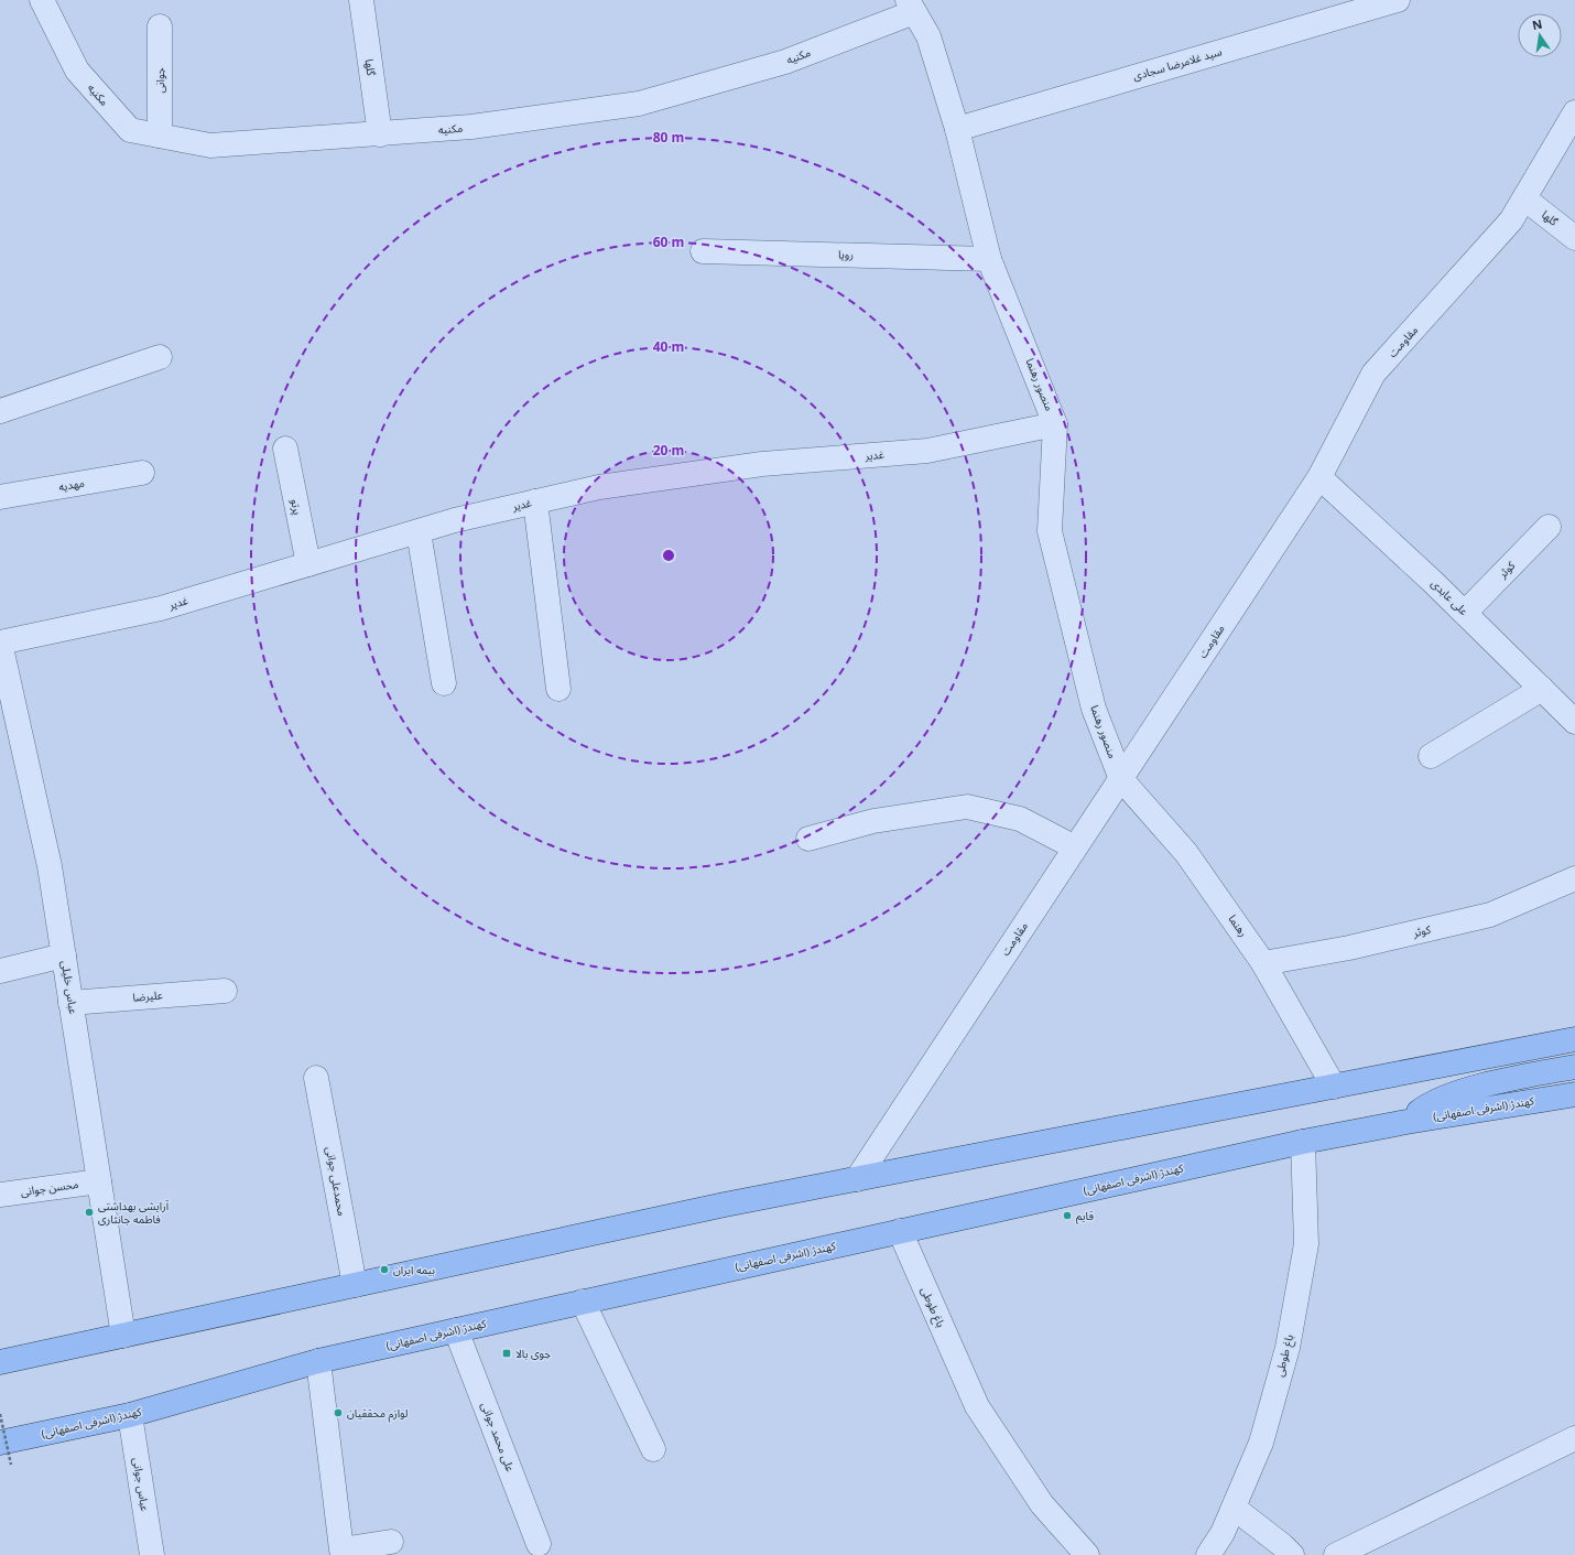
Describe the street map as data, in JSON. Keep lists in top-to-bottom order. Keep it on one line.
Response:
{"streets":{"main road":["کهندژ (اشرفی اصفهانی)"],"street":["مکنیه","سید غلامرضا سجادی","گلها","جوانی","رویا","مقاومت","منصور رهنما","غدیر","مهدیه","پرتو","کوثر","علی عابدی","رهنما","عباس خلیلی","علیرضا","محمدعلی جوانی","محسن جوانی","باغ طوطی","علی محمد جوانی","عباس جوانی"]},"crossings":[["مکنیه","گلها"],["مکنیه","جوانی"],["مکنیه","منصور رهنما"],["سید غلامرضا سجادی","منصور رهنما"],["گلها","مقاومت"],["رویا","منصور رهنما"],["مقاومت","منصور رهنما"],["مقاومت","علی عابدی"],["مقاومت","رهنما"],["منصور رهنما","غدیر"],["منصور رهنما","رهنما"],["غدیر","پرتو"],["غدیر","عباس خلیلی"],["کوثر","علی عابدی"],["کوثر","رهنما"],["عباس خلیلی","علیرضا"],["عباس خلیلی","محسن جوانی"],["کهندژ (اشرفی اصفهانی)","باغ طوطی"],["کهندژ (اشرفی اصفهانی)","علی محمد جوانی"],["کهندژ (اشرفی اصفهانی)","عباس جوانی"]],"places":{"other":["آرایشی بهداشتی فاطمه جانثاری","قایم","بیمه ایران","لوازم محققیان"],"transit":["جوی بالا"]},"north":"top","rings":["80 m","60 m","40 m","20 m"]}
